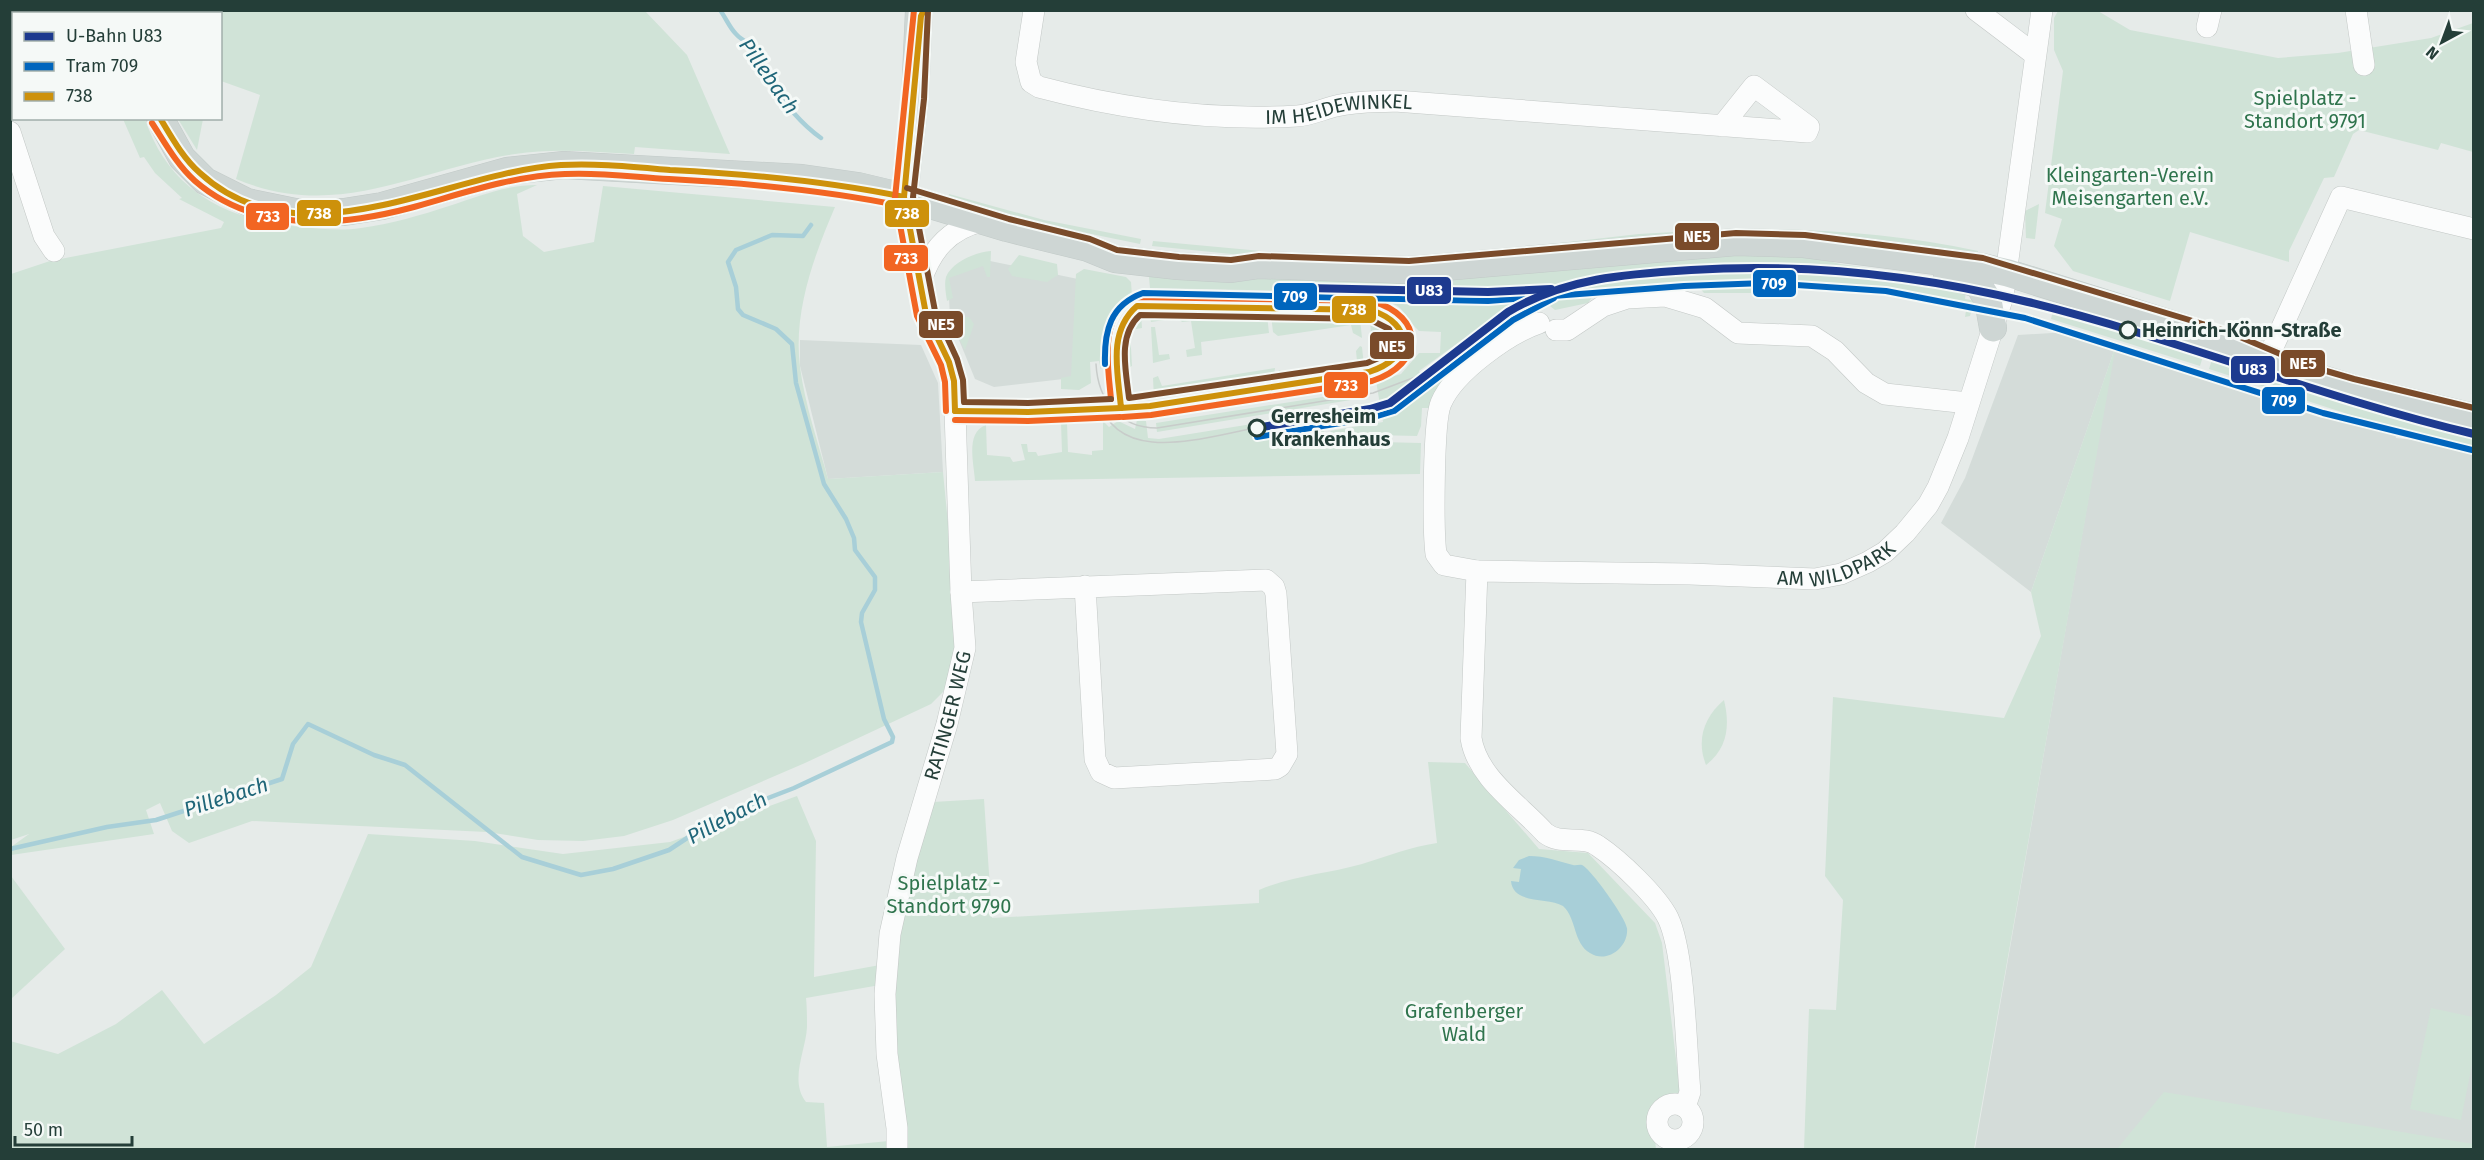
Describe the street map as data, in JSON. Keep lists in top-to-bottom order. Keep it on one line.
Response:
{"streets":{"street":["IM HEIDEWINKEL","AM WILDPARK","RATINGER WEG"]},"water":["Pillebach"],"parks":["Spielplatz - Standort 9791","Kleingarten-Verein Meisengarten e.V.","Spielplatz - Standort 9790","Grafenberger Wald"],"places":["Heinrich-Könn-Straße","Gerresheim Krankenhaus"],"lines":["transit line 738","transit line 733","transit line NE5","metro line U83","tram line 709"],"legend":["U-Bahn U83","Tram 709","738"],"scale_bar":"50 m","north":"bottom left"}
